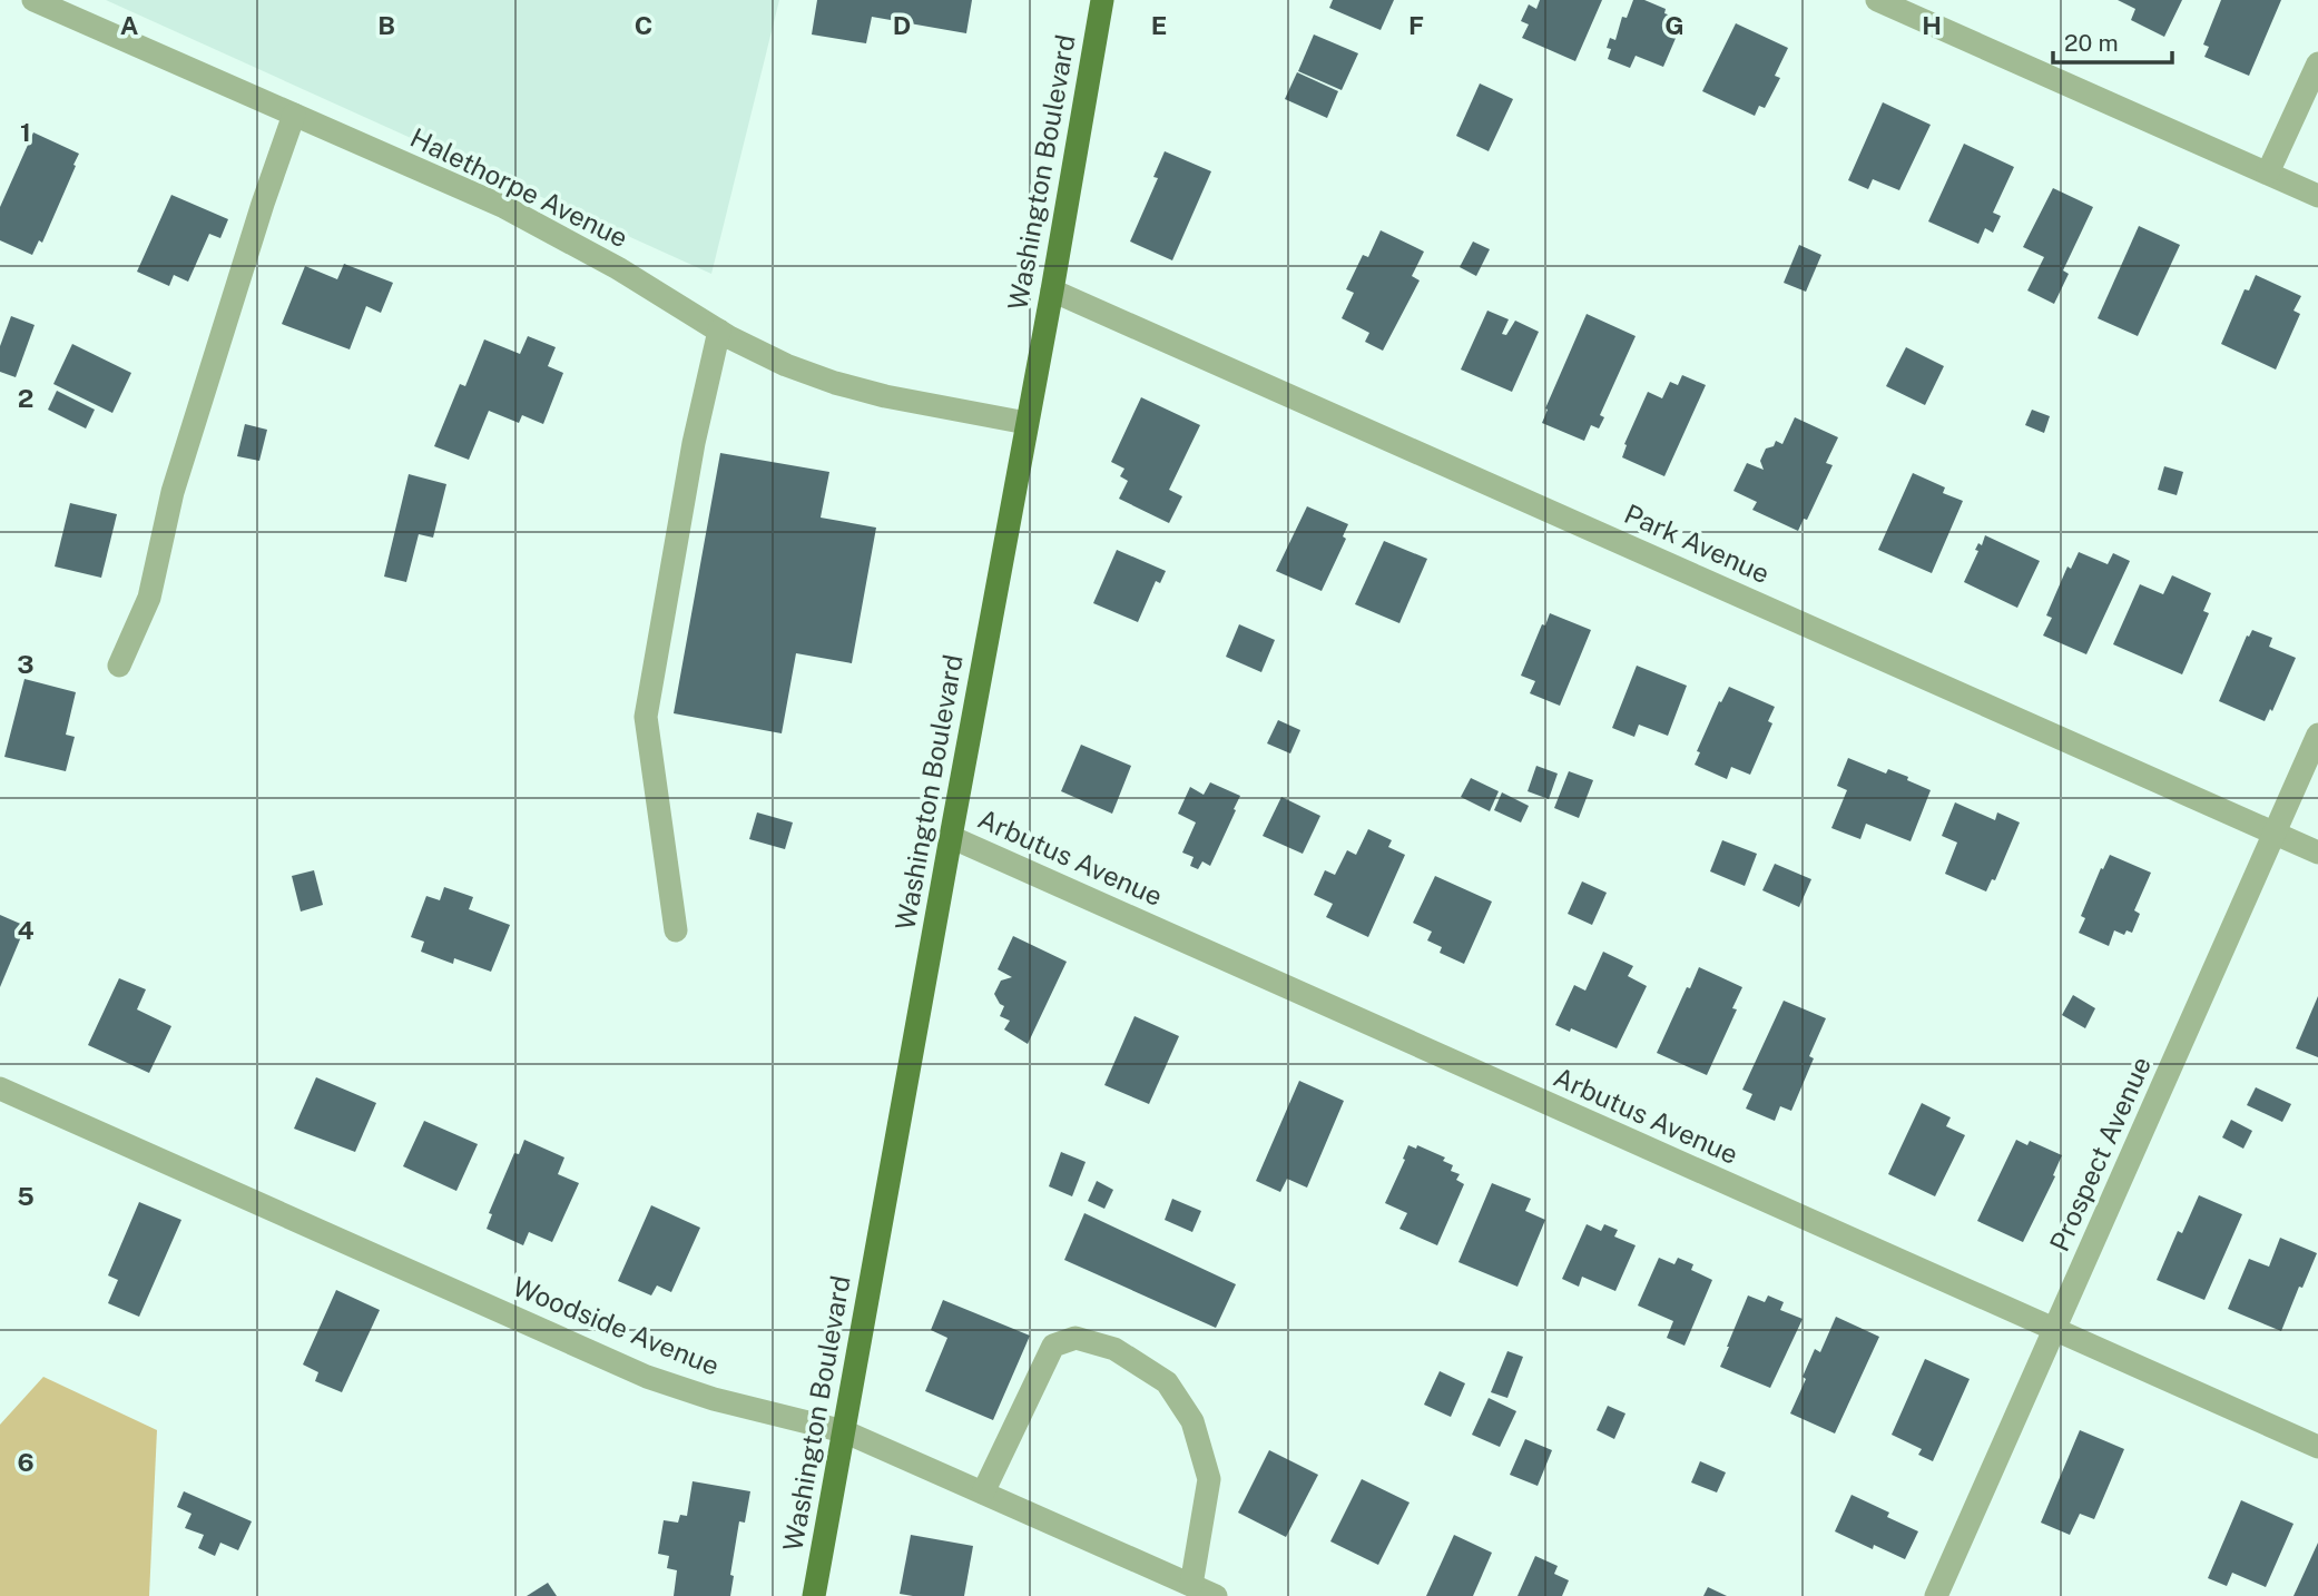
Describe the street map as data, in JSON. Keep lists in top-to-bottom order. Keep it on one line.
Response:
{"streets":{"main road":["Washington Boulevard"],"street":["Halethorpe Avenue","Park Avenue","Arbutus Avenue","Prospect Avenue","Woodside Avenue"]},"crossings":[["Washington Boulevard","Halethorpe Avenue"],["Washington Boulevard","Park Avenue"],["Washington Boulevard","Arbutus Avenue"],["Washington Boulevard","Woodside Avenue"],["Park Avenue","Prospect Avenue"],["Arbutus Avenue","Prospect Avenue"]],"scale_bar":"20 m","grid":{"columns":["A","B","C","D","E","F","G","H"],"rows":["1","2","3","4","5","6"]}}
